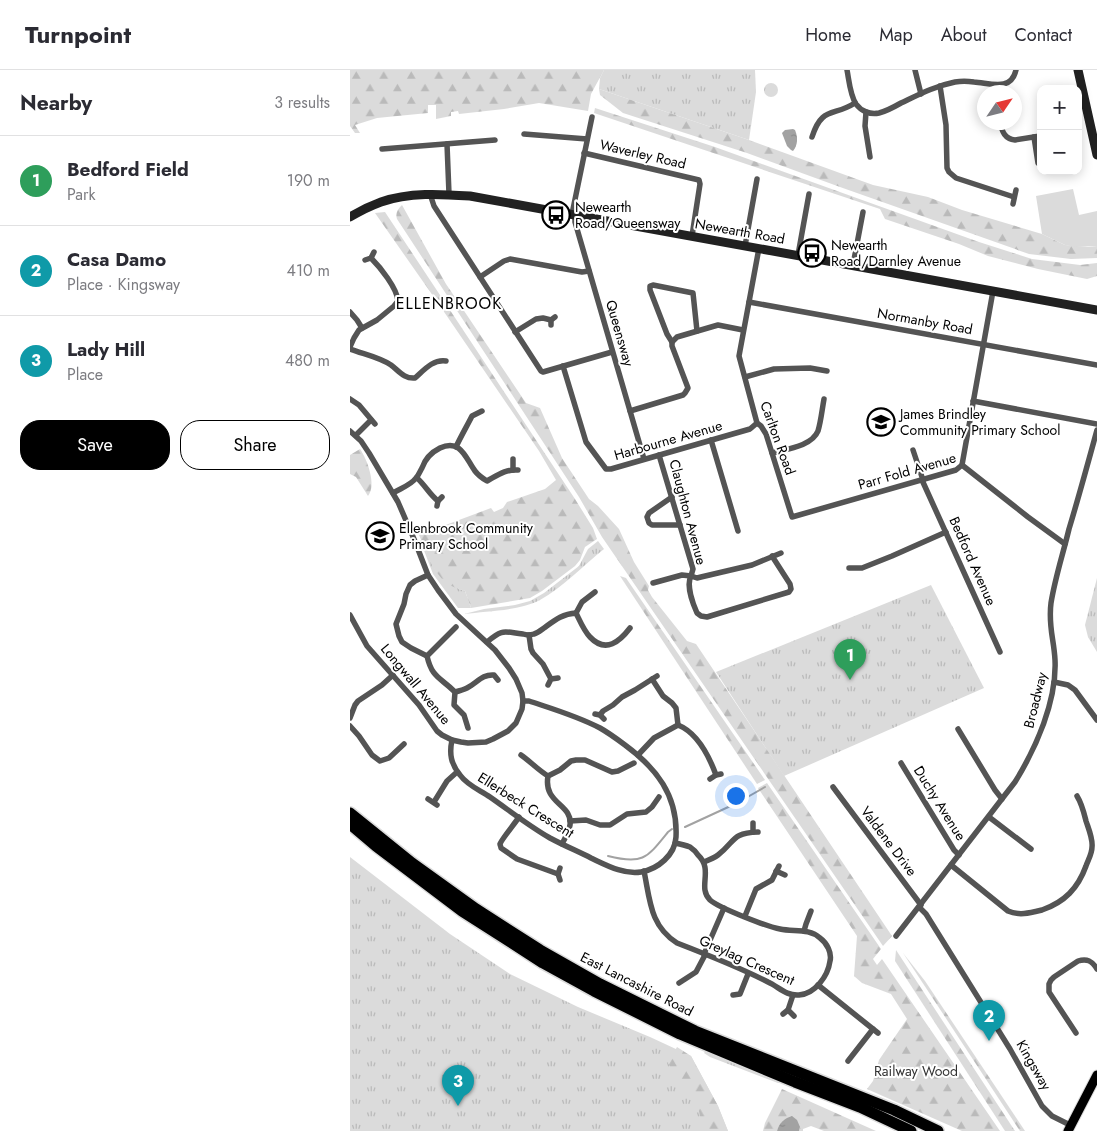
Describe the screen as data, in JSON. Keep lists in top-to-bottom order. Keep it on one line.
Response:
{"streets":{"highway":["East Lancashire Road"],"main road":["Newearth Road"],"street":["Waverley Road","Normanby Road","Queensway","Carlton Road","Harbourne Avenue","Parr Fold Avenue","Claughton Avenue","Bedford Avenue","Longwall Avenue","Broadway","Duchy Avenue","Ellerbeck Crescent","Valdene Drive","Greylag Crescent","Kingsway"]},"crossings":[["Waverley Road","Newearth Road"],["Newearth Road","Queensway"],["Newearth Road","Carlton Road"],["Normanby Road","Carlton Road"],["Queensway","Harbourne Avenue"],["Carlton Road","Harbourne Avenue"],["Carlton Road","Parr Fold Avenue"],["Harbourne Avenue","Claughton Avenue"],["Parr Fold Avenue","Bedford Avenue"],["Parr Fold Avenue","Broadway"],["Broadway","Duchy Avenue"],["Broadway","Valdene Drive"],["Broadway","Kingsway"],["Ellerbeck Crescent","Greylag Crescent"],["Valdene Drive","Kingsway"]],"districts":["ELLENBROOK"],"parks":["Railway Wood"],"places":{"bus stop":["Newearth Road/Queensway","Newearth Road/Darnley Avenue"],"school or university":["James Brindley Community Primary School","Ellenbrook Community Primary School"]},"north":"top right","page":{"header":"Turnpoint","nav":["Home","Map","About","Contact"],"heading":["Nearby","3 results"],"map_buttons":["+","−"],"list":[{"mark":"1","name":"Bedford Field","note":"Park","value":"190 m"},{"mark":"2","name":"Casa Damo","note":"Place · Kingsway","value":"410 m"},{"mark":"3","name":"Lady Hill","note":"Place","value":"480 m"}],"buttons":["Save","Share"],"pins":["1","2","3"]}}
